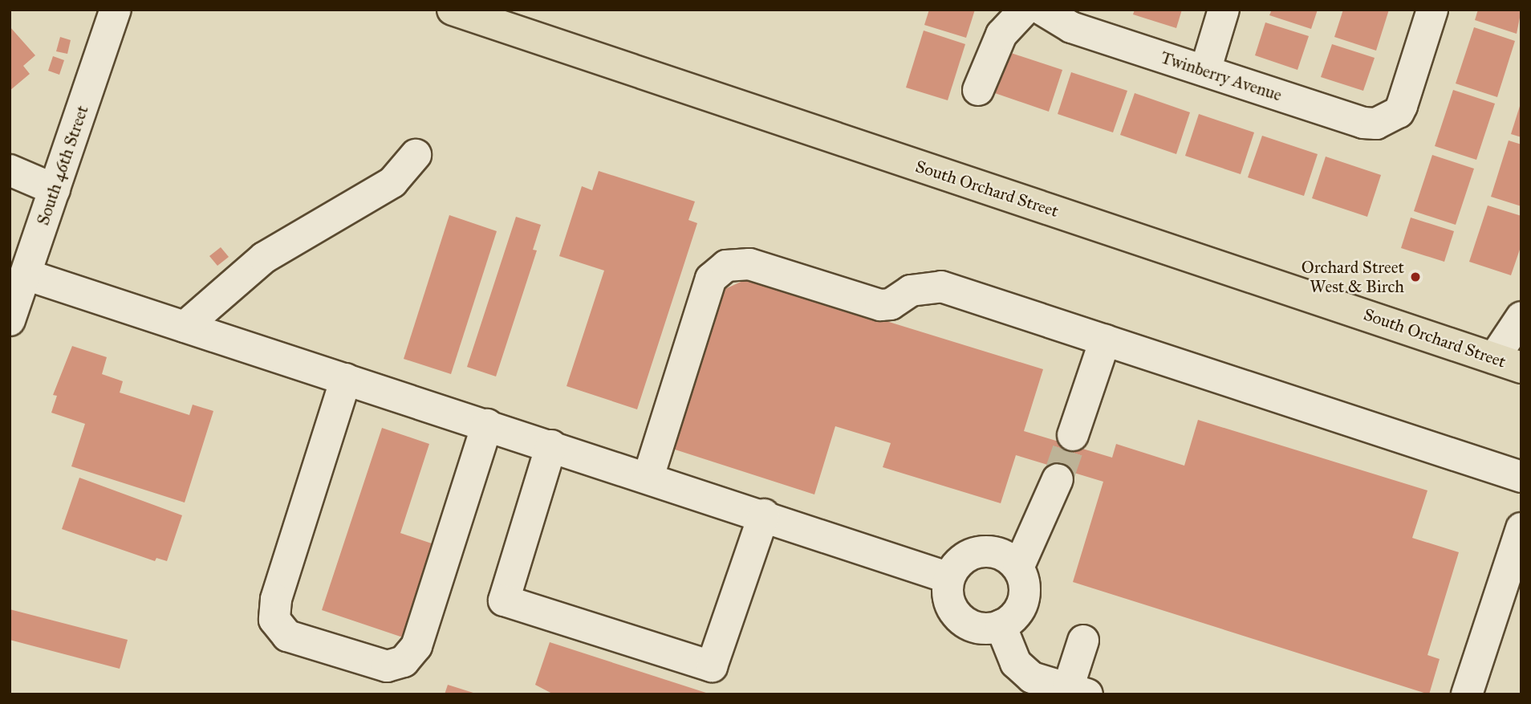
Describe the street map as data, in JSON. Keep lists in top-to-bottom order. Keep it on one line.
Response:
{"streets":{"main road":["South Orchard Street"],"street":["Twinberry Avenue","South 46th Street"]},"places":["Orchard Street West & Birch"]}
